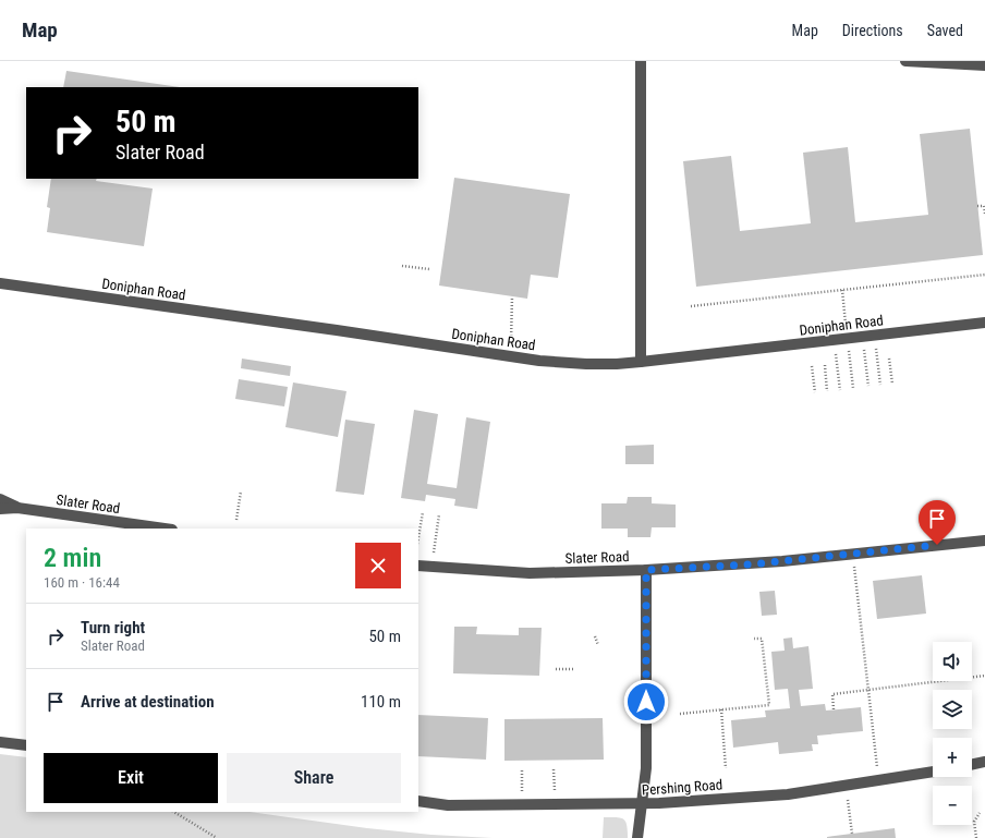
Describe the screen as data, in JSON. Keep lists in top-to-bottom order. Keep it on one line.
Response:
{"streets":{"street":["Doniphan Road","Slater Road","Pershing Road"]},"page":{"header":"Map","nav":["Map","Directions","Saved"],"turn":["50 m","Slater Road"],"heading":["2 min","160 m · 16:44"],"list":[{"name":"Turn right","note":"Slater Road","value":"50 m"},{"name":"Arrive at destination","value":"110 m"}],"map_buttons":["+","−"],"buttons":["Exit","Share"]}}
